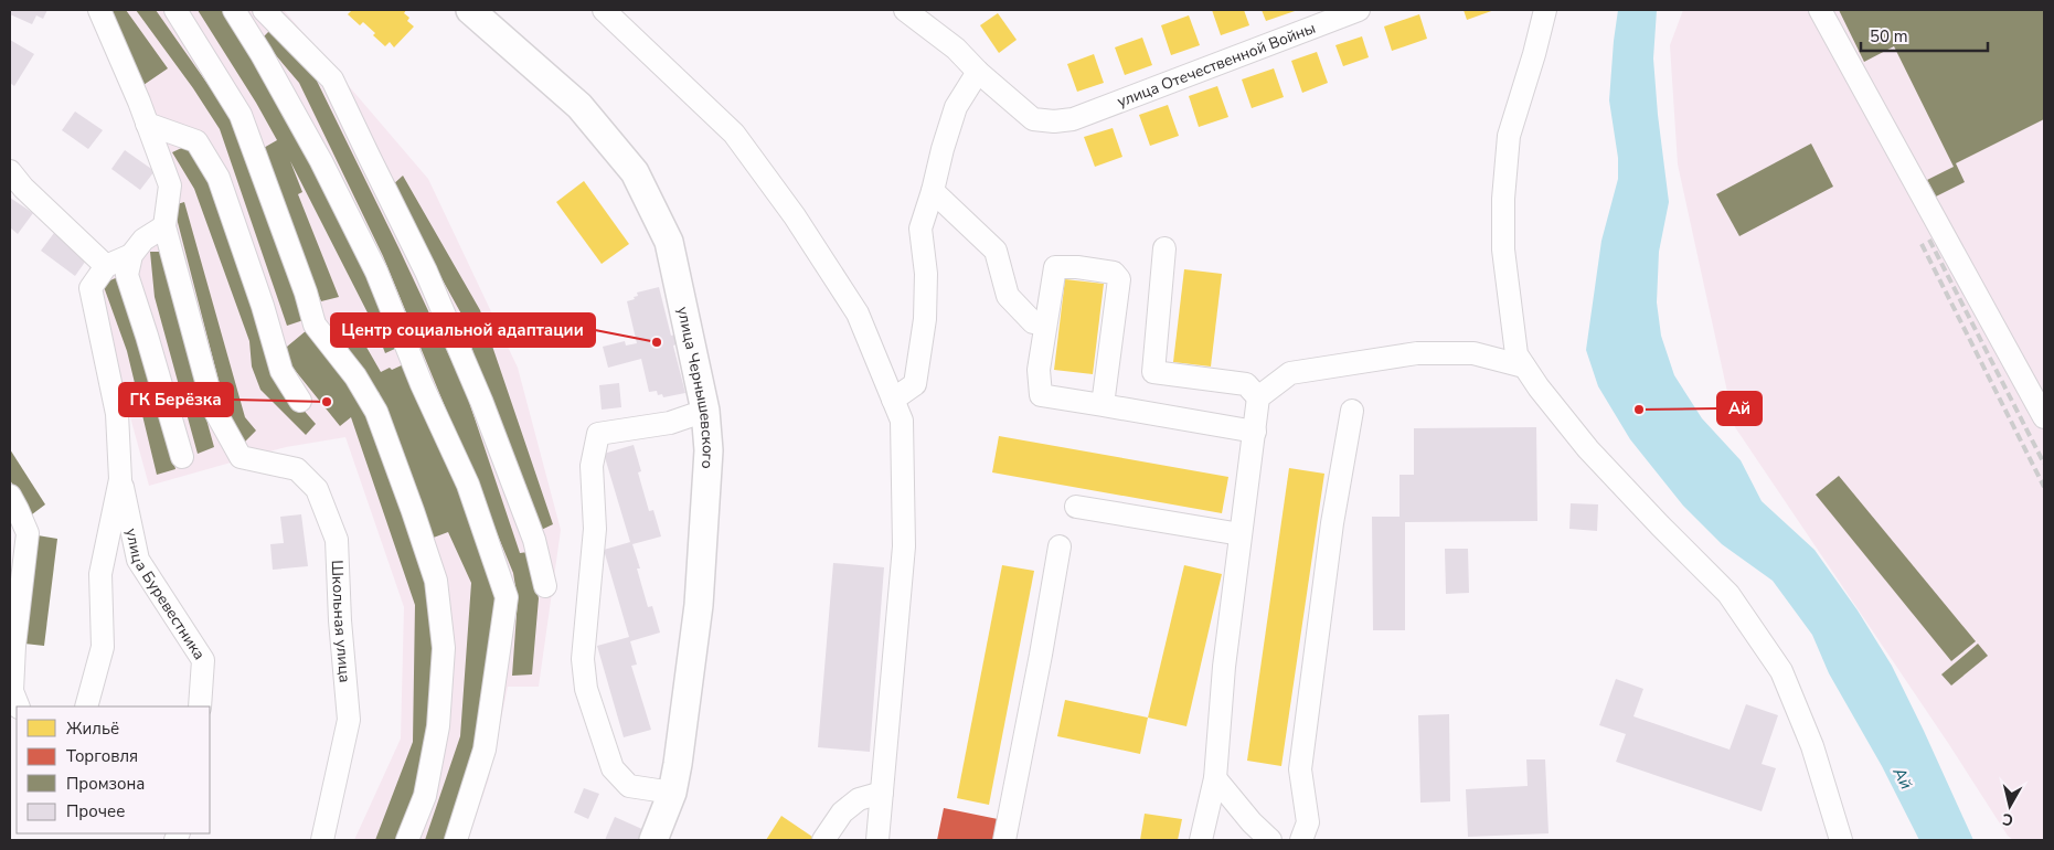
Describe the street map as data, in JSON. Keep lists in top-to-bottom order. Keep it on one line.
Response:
{"streets":{"main road":["улица Чернышевского"],"street":["улица Отечественной Войны","улица Буревестника","Школьная улица"]},"water":["Ай"],"places":["Центр социальной адаптации","ГК Берёзка","Ай"],"legend":["Жильё","Торговля","Промзона","Прочее"],"scale_bar":"50 m","north":"bottom"}
